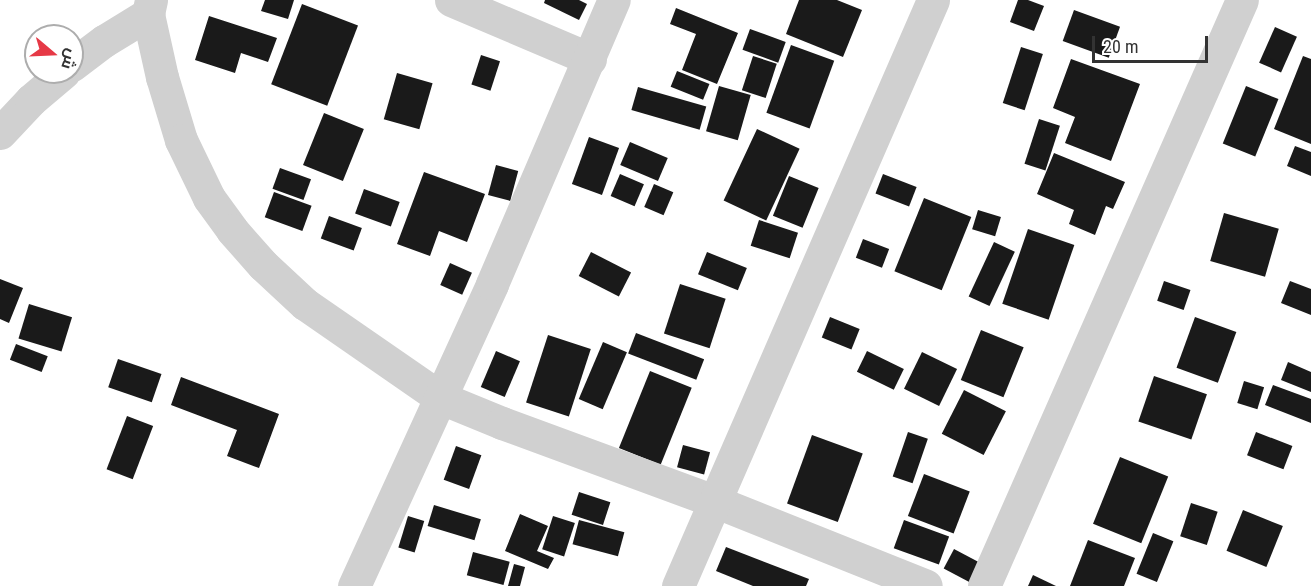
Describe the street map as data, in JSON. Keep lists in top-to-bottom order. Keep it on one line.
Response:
{"scale_bar":"20 m","north":"right"}
